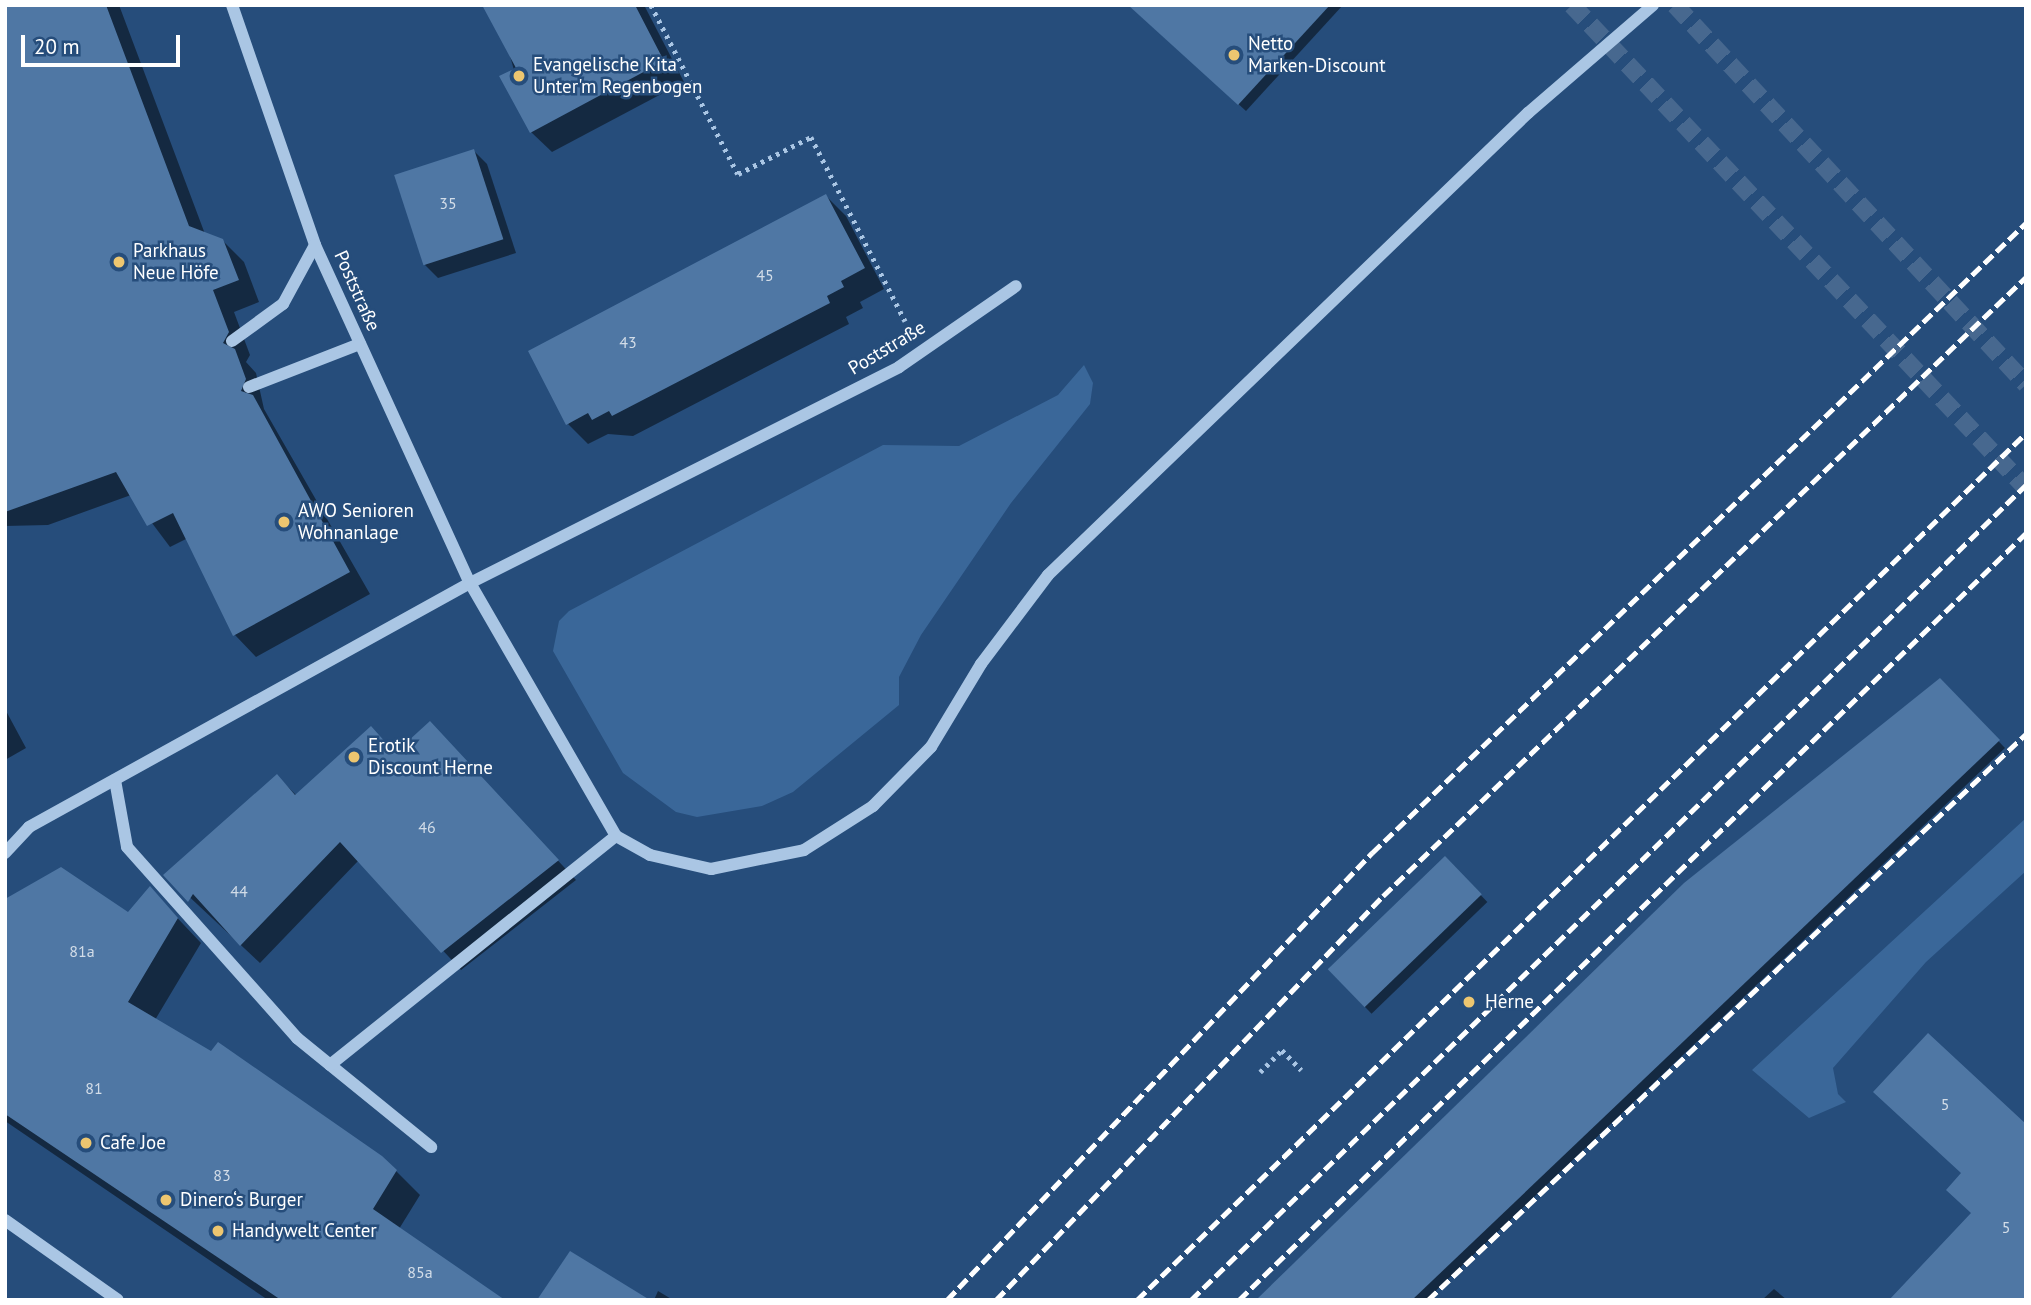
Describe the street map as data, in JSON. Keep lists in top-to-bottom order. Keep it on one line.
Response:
{"streets":{"street":["Poststraße"]},"places":["Netto Marken-Discount","Evangelische Kita Unter'm Regenbogen","Parkhaus Neue Höfe","AWO Senioren Wohnanlage","Erotik Discount Herne","Herne","Cafe Joe","Dinero‘s Burger","Handywelt Center"],"house_numbers":["35","45","43","46","44","81a","81","5","83","5","85a"],"scale_bar":"20 m"}
